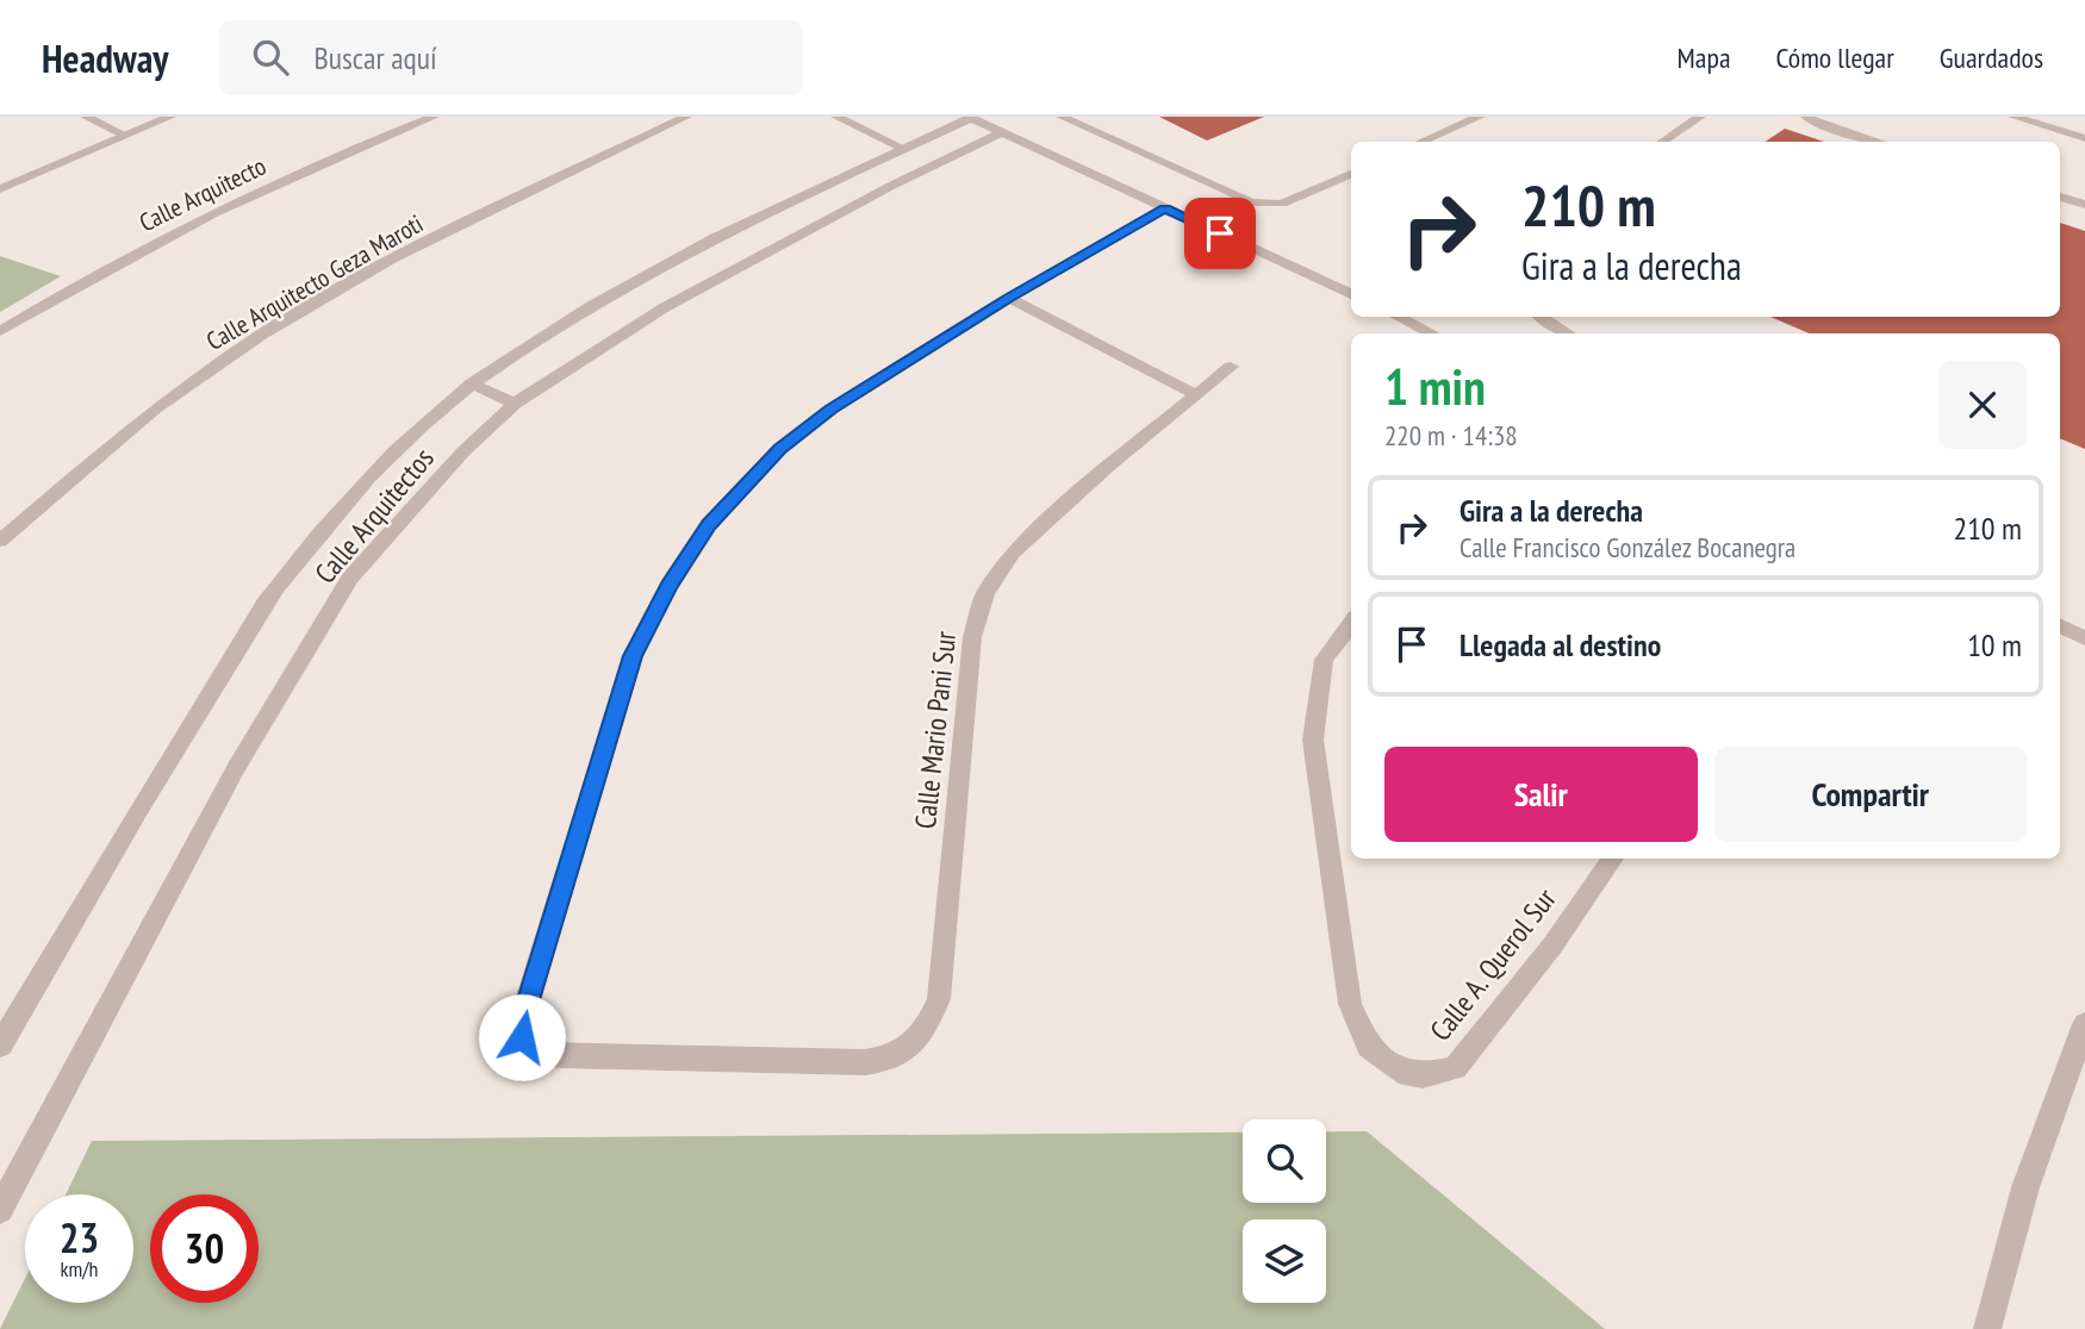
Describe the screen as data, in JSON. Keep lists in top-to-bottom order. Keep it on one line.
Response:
{"streets":{"street":["Calle Arquitecto","Calle Arquitecto Geza Maroti","Calle Arquitectos","Calle Mario Pani Sur","Calle A. Querol Sur"]},"page":{"header":"Headway","search":"Buscar aquí","nav":["Mapa","Cómo llegar","Guardados"],"turn":["210 m","Gira a la derecha"],"heading":["1 min","220 m · 14:38"],"list":[{"name":"Gira a la derecha","note":"Calle Francisco González Bocanegra","value":"210 m"},{"name":"Llegada al destino","value":"10 m"}],"buttons":["Salir","Compartir"],"speed":"23 km/h","limit":"30"}}
